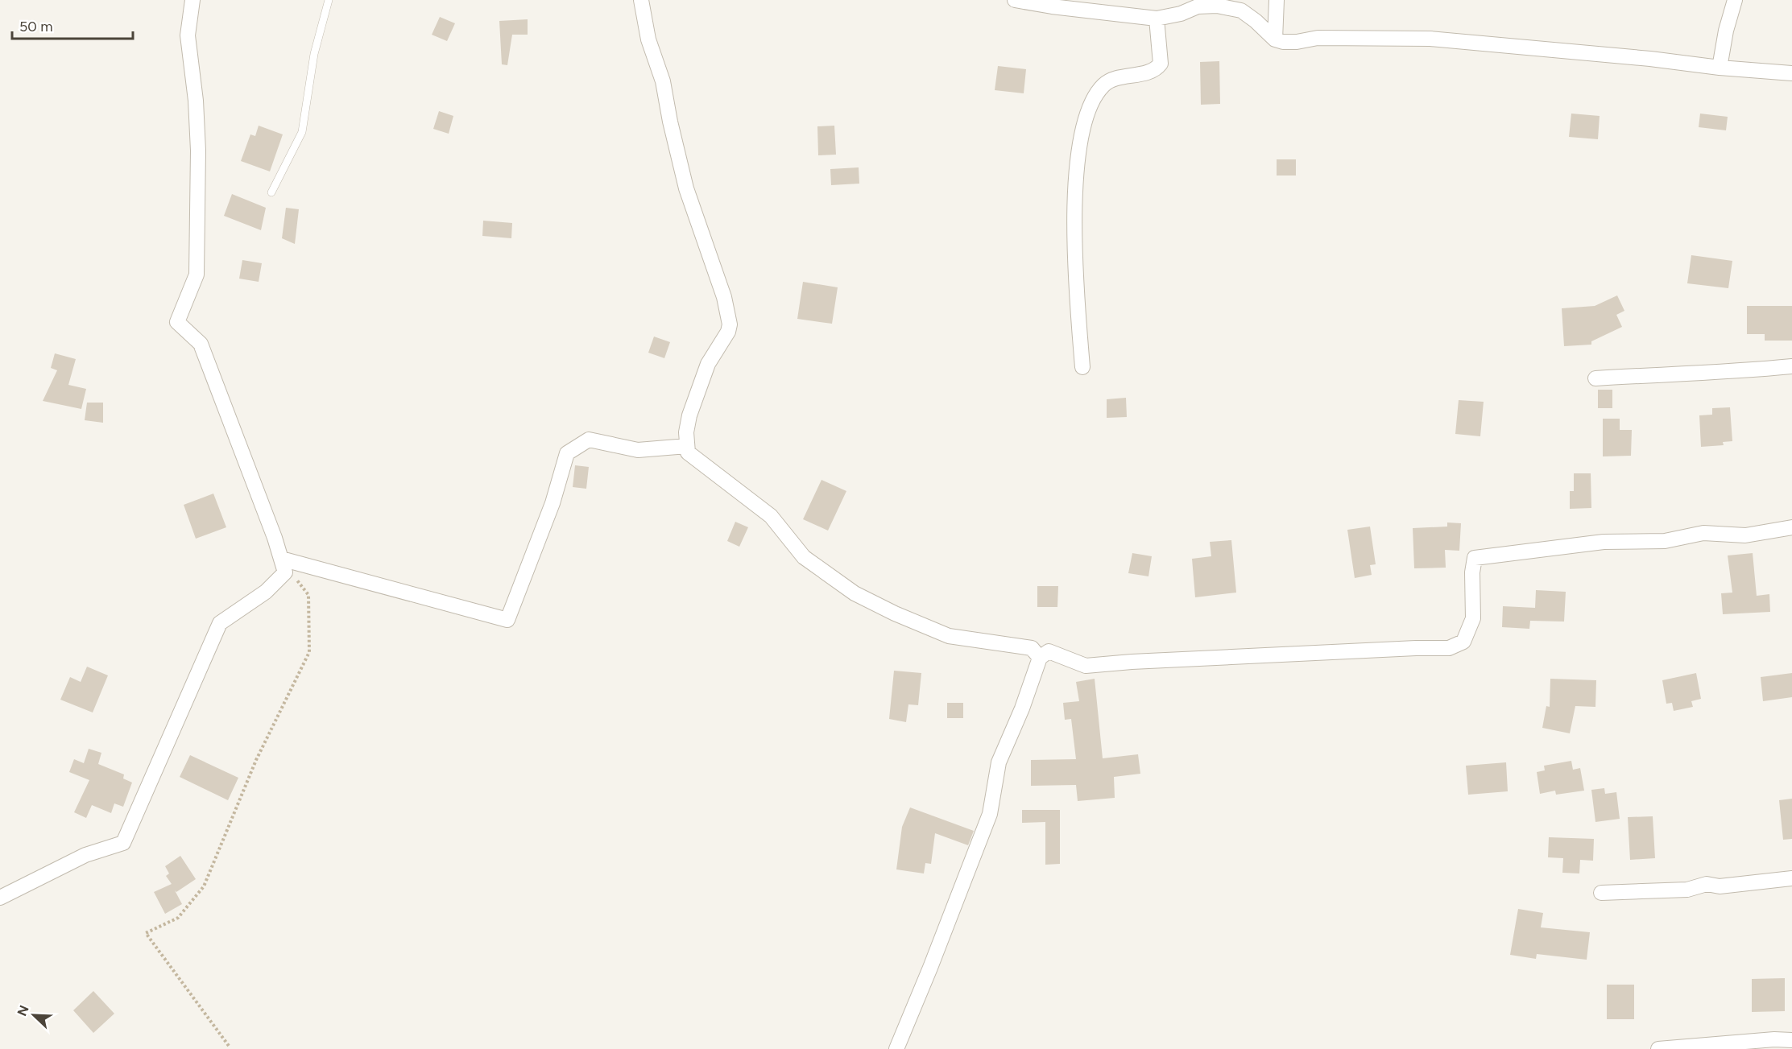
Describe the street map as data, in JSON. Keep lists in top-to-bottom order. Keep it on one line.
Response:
{"scale_bar":"50 m","north":"top left"}
